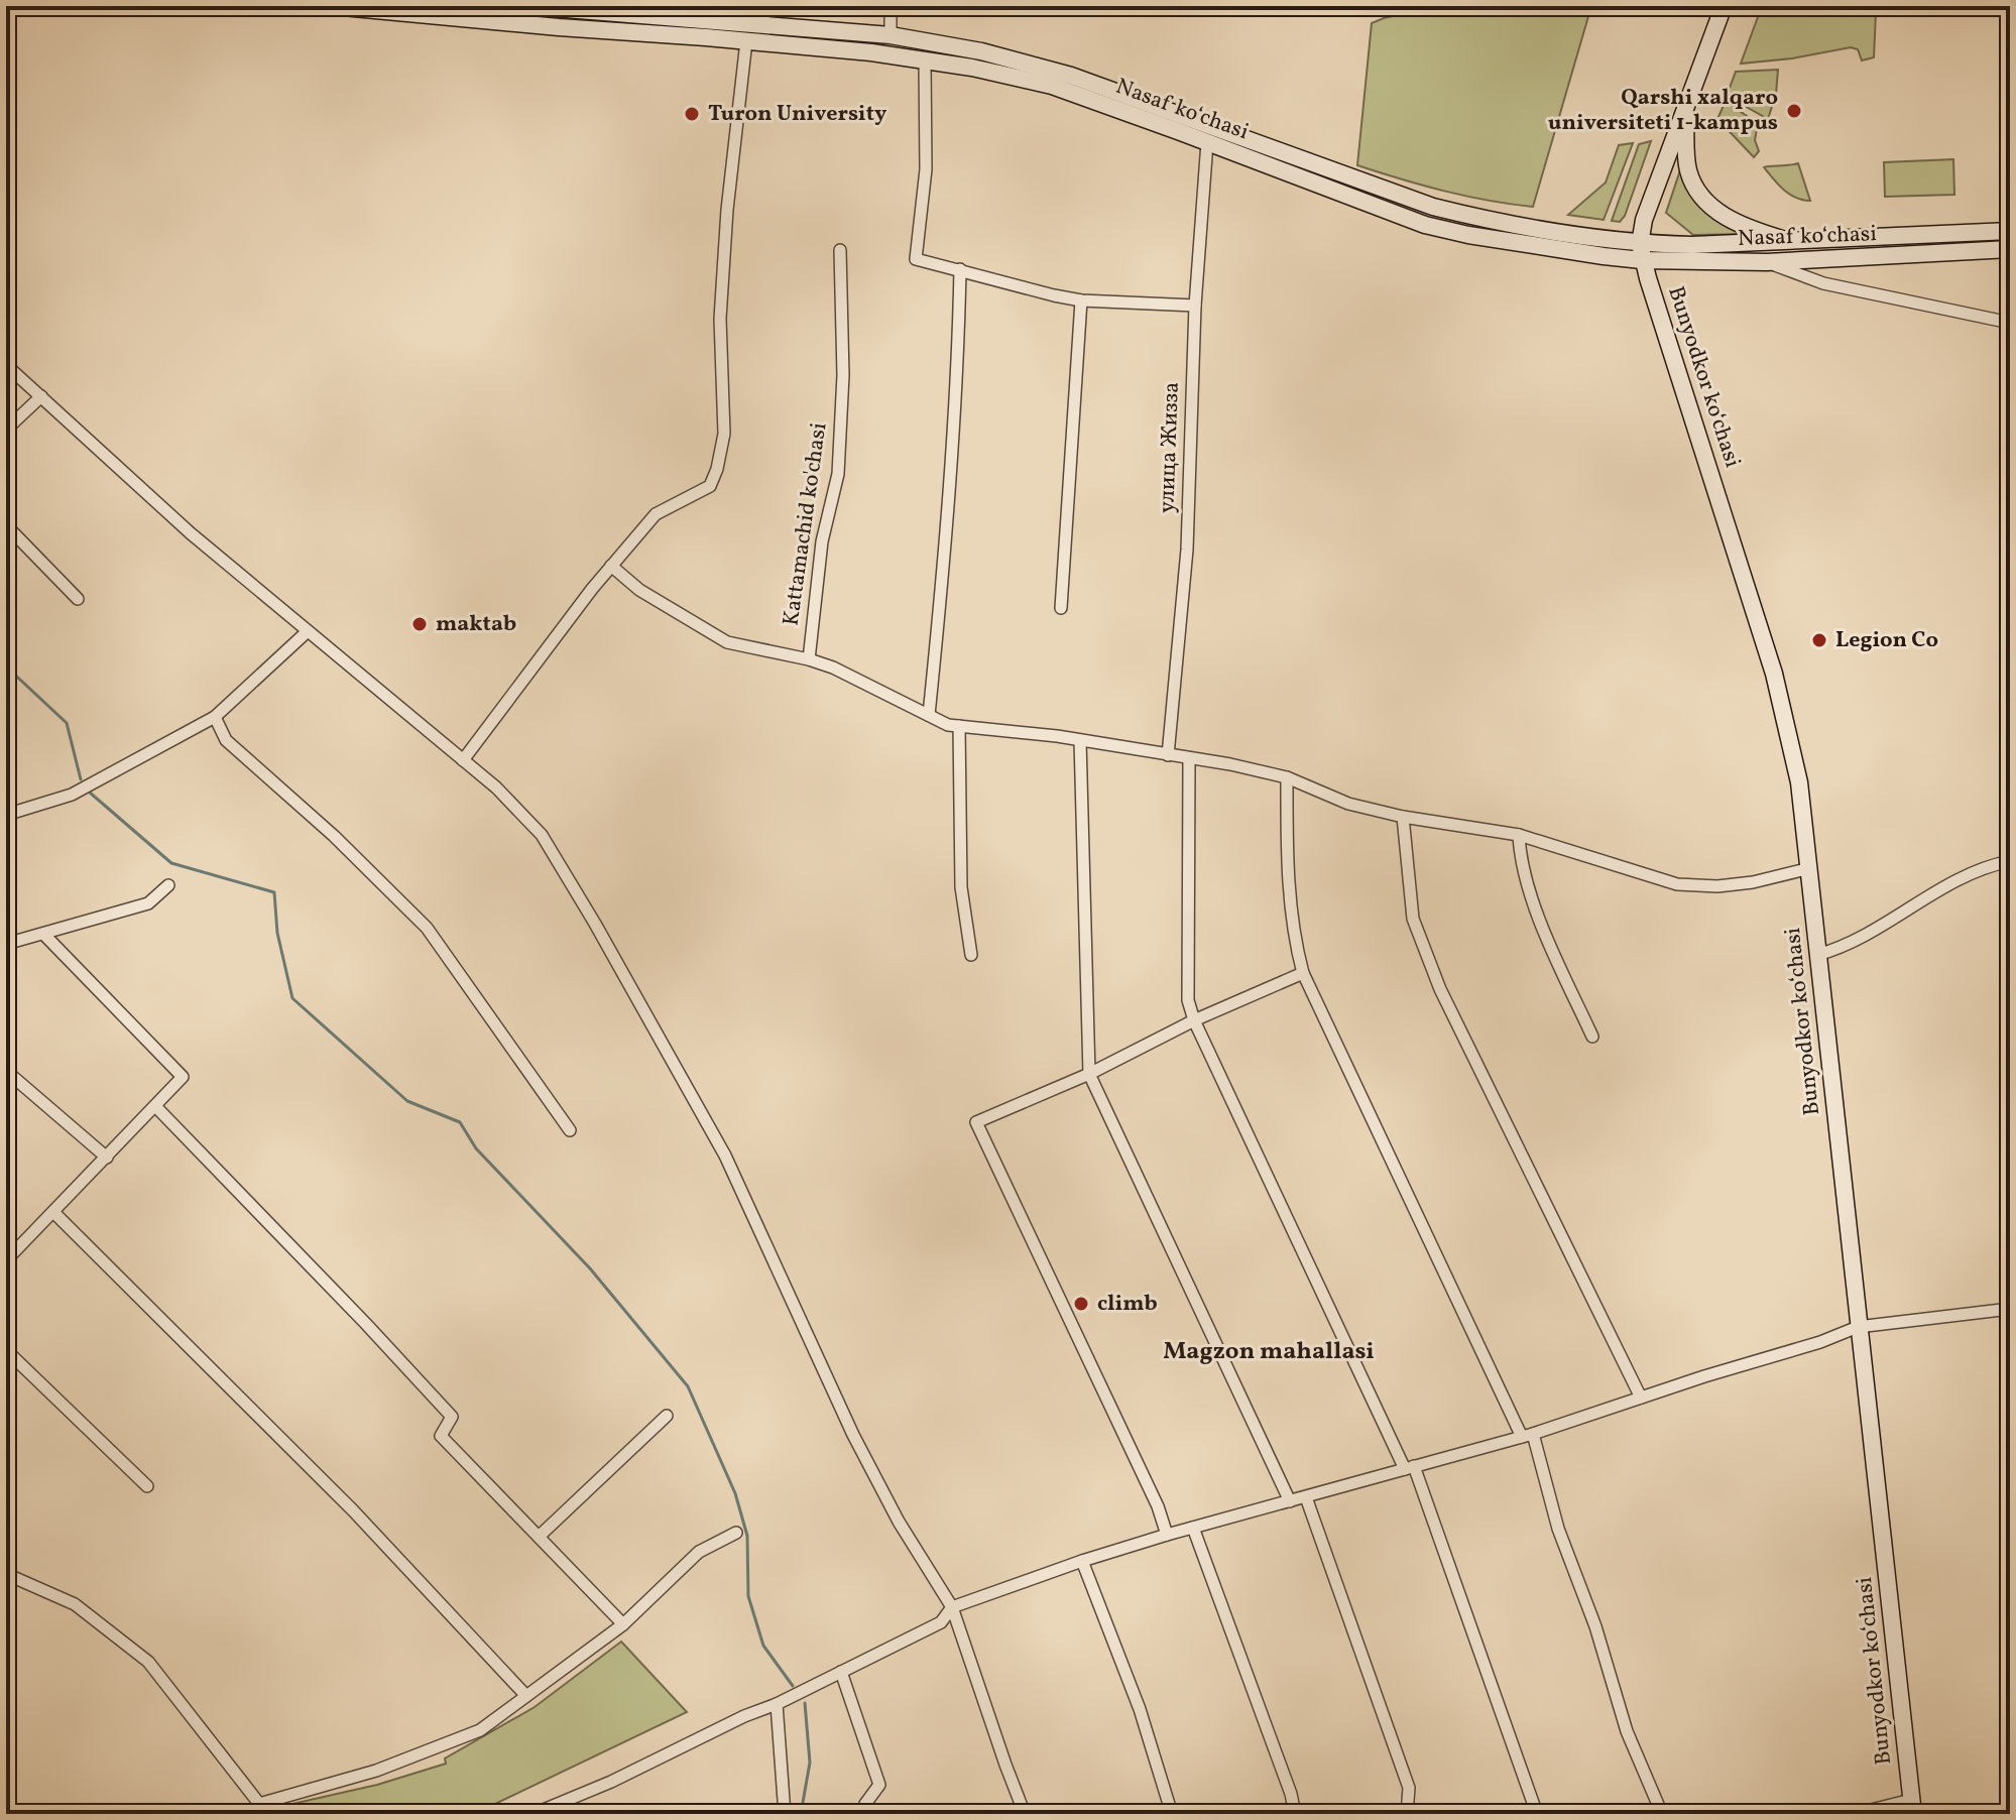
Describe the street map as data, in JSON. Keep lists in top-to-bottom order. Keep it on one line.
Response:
{"streets":{"main road":["Nasaf ko‘chasi","Bunyodkor koʻchasi"],"street":["улица Жизза","Kattamachid ko'chasi"]},"crossings":[["Nasaf ko‘chasi","Bunyodkor koʻchasi"],["Nasaf ko‘chasi","улица Жизза"]],"districts":["Magzon mahallasi"],"places":["Qarshi xalqaro universiteti 1-kampus","Turon University","maktab","Legion Co","climb"]}
